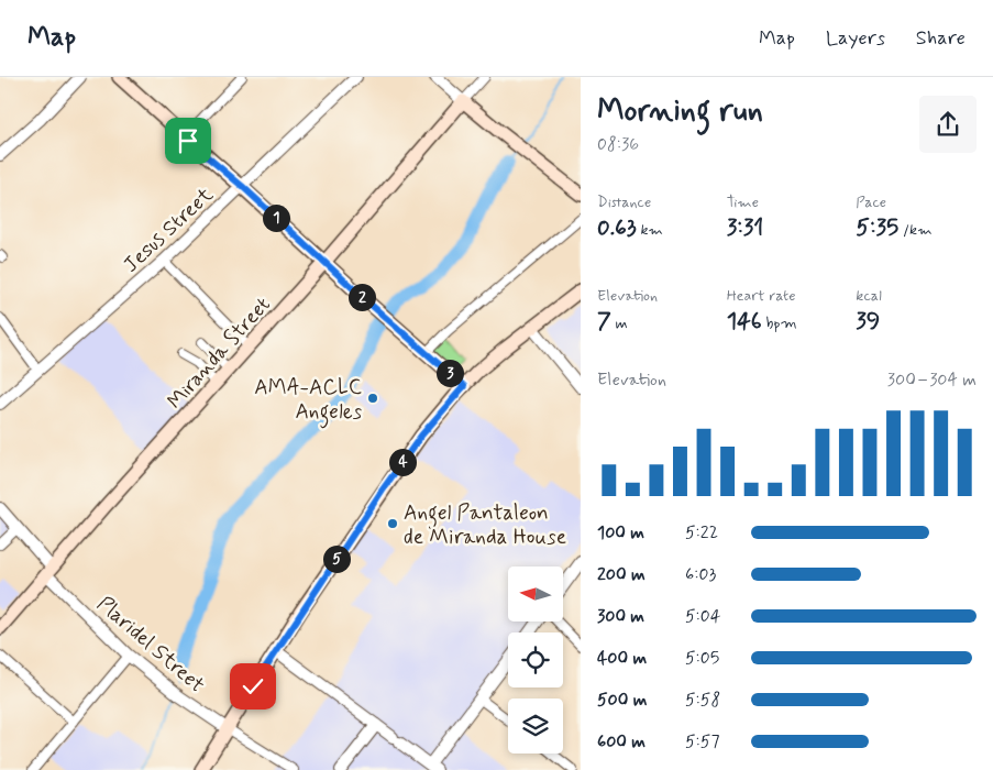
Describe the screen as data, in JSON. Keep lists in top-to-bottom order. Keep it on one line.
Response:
{"streets":{"main road":["Miranda Street"],"street":["Jesus Street","Plaridel Street"]},"crossings":[["Miranda Street","Plaridel Street"]],"places":["AMA-ACLC Angeles","Angel Pantaleon de Miranda House"],"north":"left","page":{"header":"Map","nav":["Map","Layers","Share"],"heading":["Morning run","08:36"],"stats":[["Distance","0.63 km"],["Time","3:31"],["Pace","5:35 /km"],["Elevation","7 m"],["Heart rate","146 bpm"],["kcal","39"]],"pins":["1","2","3","4","5"],"chart":["Elevation","300–304 m"],"list":[{"name":"100 m","note":"5:22"},{"name":"200 m","note":"6:03"},{"name":"300 m","note":"5:04"},{"name":"400 m","note":"5:05"},{"name":"500 m","note":"5:58"},{"name":"600 m","note":"5:57"}]}}
